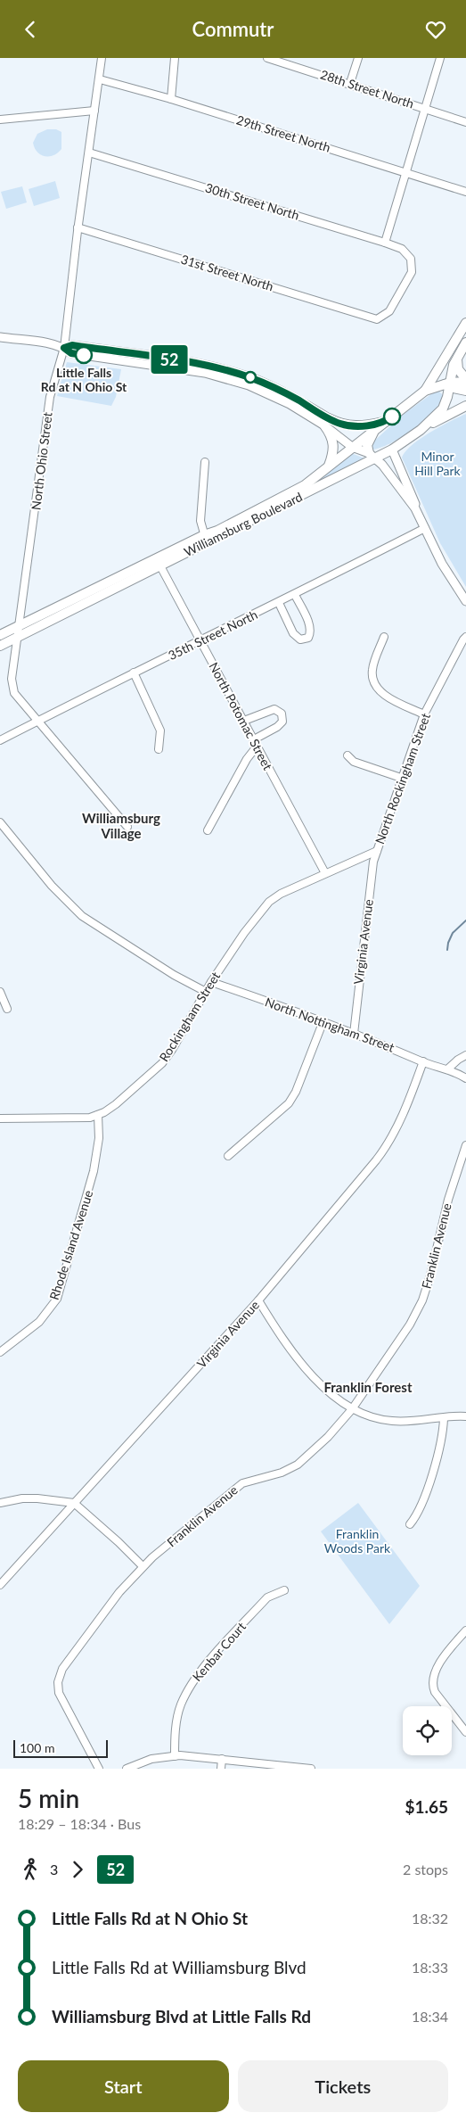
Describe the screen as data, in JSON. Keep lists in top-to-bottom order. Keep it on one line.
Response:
{"streets":{"main road":["Williamsburg Boulevard"],"street":["28th Street North","29th Street North","30th Street North","31st Street North","North Ohio Street","35th Street North","North Potomac Street","North Rockingham Street","Virginia Avenue","Rockingham Street","North Nottingham Street","Rhode Island Avenue","Franklin Avenue","Kenbar Court"]},"crossings":[["29th Street North","North Ohio Street"],["30th Street North","31st Street North"],["30th Street North","North Ohio Street"],["31st Street North","North Ohio Street"],["North Ohio Street","Williamsburg Boulevard"],["North Ohio Street","35th Street North"],["Williamsburg Boulevard","North Potomac Street"],["35th Street North","North Potomac Street"],["North Potomac Street","North Rockingham Street"],["North Rockingham Street","Virginia Avenue"],["North Rockingham Street","Rockingham Street"],["Virginia Avenue","North Nottingham Street"],["Rockingham Street","North Nottingham Street"],["Rockingham Street","Rhode Island Avenue"]],"districts":["Williamsburg Village","Franklin Forest"],"parks":["Minor Hill Park","Franklin Woods Park"],"places":["Little Falls Rd at N Ohio St"],"lines":["bus line 52"],"scale_bar":"100 m","page":{"header":"Commutr","on_map":"52","scale":"100 m","heading":["5 min","18:29 – 18:34 · Bus","$1.65"],"legs":["3","52","2 stops"],"list":[{"name":"Little Falls Rd at N Ohio St","value":"18:32"},{"name":"Little Falls Rd at Williamsburg Blvd","value":"18:33"},{"name":"Williamsburg Blvd at Little Falls Rd","value":"18:34"}],"buttons":["Start","Tickets"]}}
